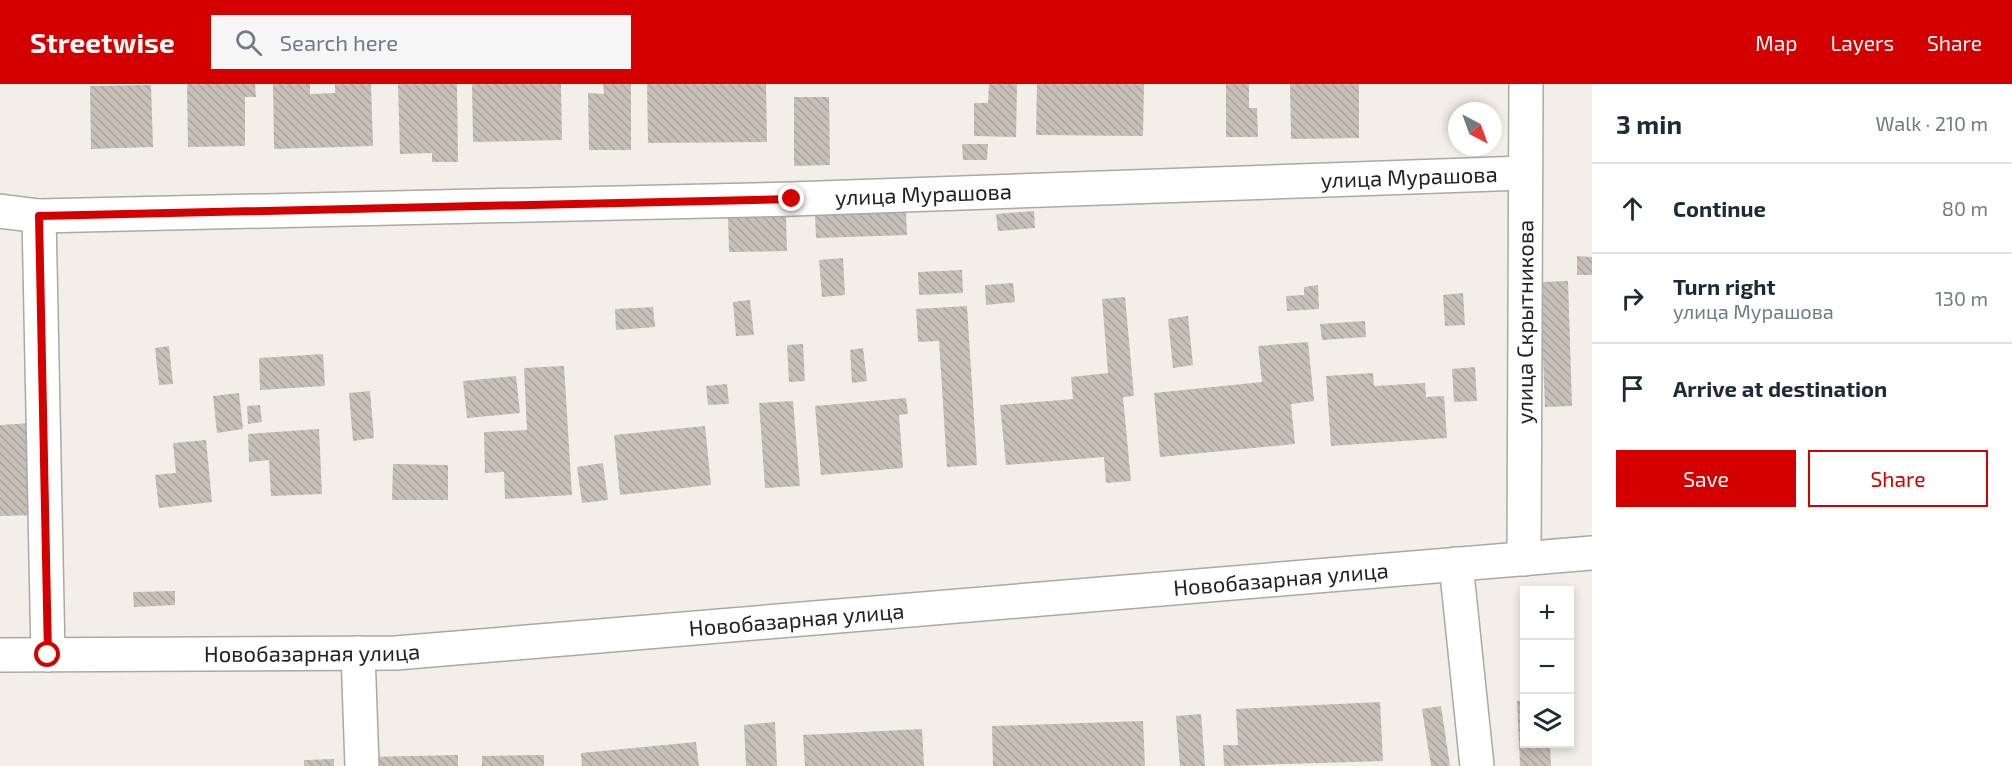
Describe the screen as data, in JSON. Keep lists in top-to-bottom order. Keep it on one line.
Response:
{"streets":{"street":["улица Мурашова","улица Скрытникова","Новобазарная улица"]},"crossings":[["улица Мурашова","улица Скрытникова"],["улица Скрытникова","Новобазарная улица"]],"north":"bottom right","page":{"header":"Streetwise","search":"Search here","nav":["Map","Layers","Share"],"heading":["3 min","Walk · 210 m"],"list":[["Continue","80 m"],["Turn right","улица Мурашова","130 m"],"Arrive at destination"],"buttons":["Save","Share"],"map_buttons":["+","−"]}}
